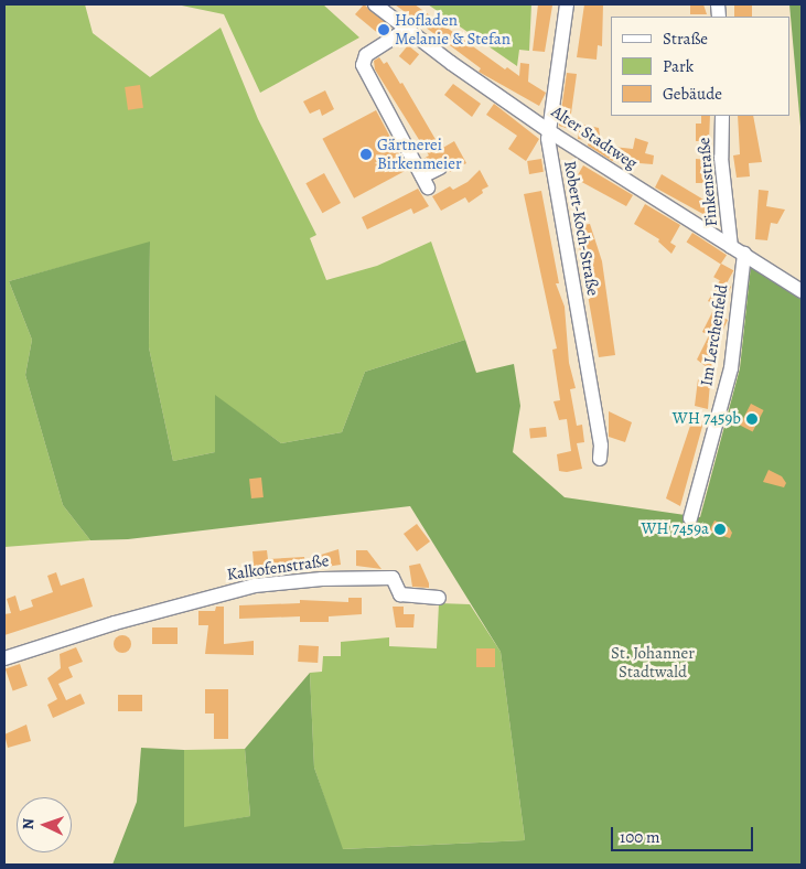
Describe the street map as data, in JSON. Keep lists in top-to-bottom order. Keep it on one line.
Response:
{"streets":{"street":["Alter Stadtweg","Finkenstraße","Robert-Koch-Straße","Im Lerchenfeld","Kalkofenstraße"]},"crossings":[["Alter Stadtweg","Finkenstraße"],["Alter Stadtweg","Robert-Koch-Straße"],["Alter Stadtweg","Im Lerchenfeld"]],"parks":["St. Johanner Stadtwald"],"places":["Hofladen Melanie & Stefan","Gärtnerei Birkenmeier","WH 7459b","WH 7459a"],"legend":["Straße","Park","Gebäude"],"scale_bar":"100 m","north":"left"}
